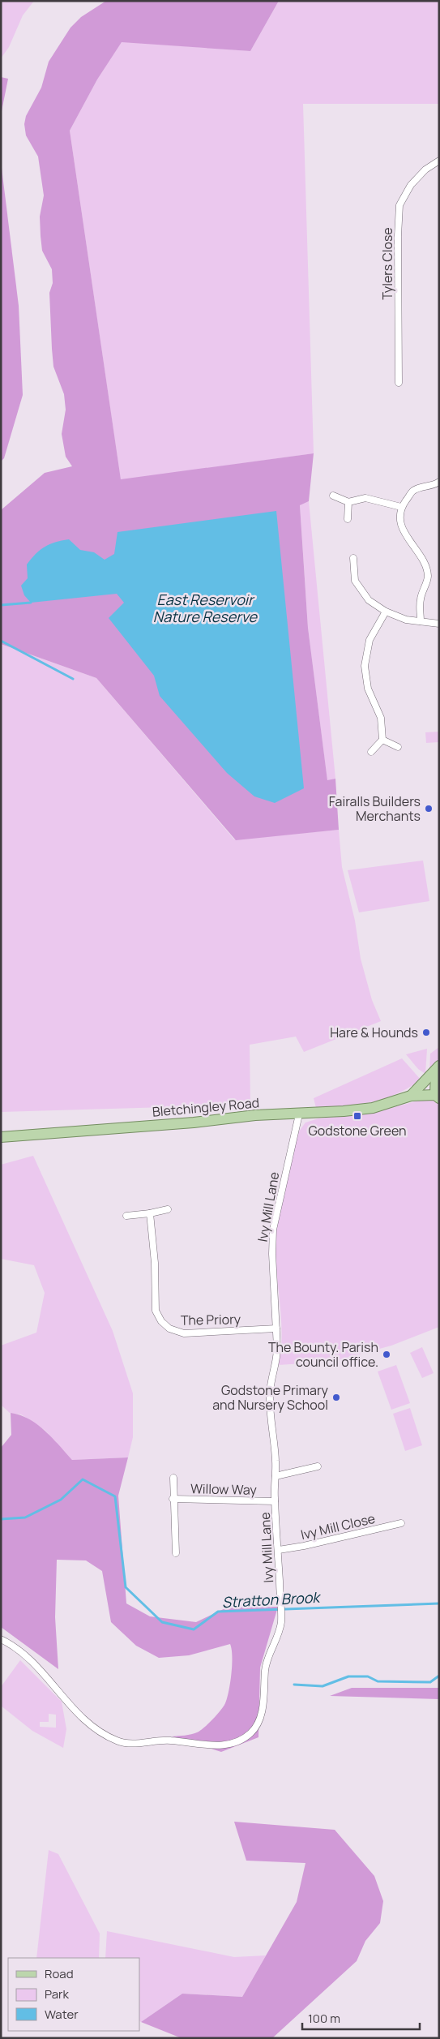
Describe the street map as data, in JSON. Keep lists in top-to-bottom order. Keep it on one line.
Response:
{"streets":{"main road":["Bletchingley Road"],"street":["Tylers Close","Ivy Mill Lane","The Priory","Willow Way","Ivy Mill Close"]},"crossings":[["Bletchingley Road","Ivy Mill Lane"],["Ivy Mill Lane","The Priory"],["Ivy Mill Lane","Willow Way"],["Ivy Mill Lane","Ivy Mill Close"]],"water":["East Reservoir Nature Reserve","Stratton Brook"],"places":{"other":["Fairalls Builders Merchants","Hare & Hounds","The Bounty. Parish council office.","Godstone Primary and Nursery School"],"transit":["Godstone Green"]},"legend":["Road","Park","Water"],"scale_bar":"100 m"}
